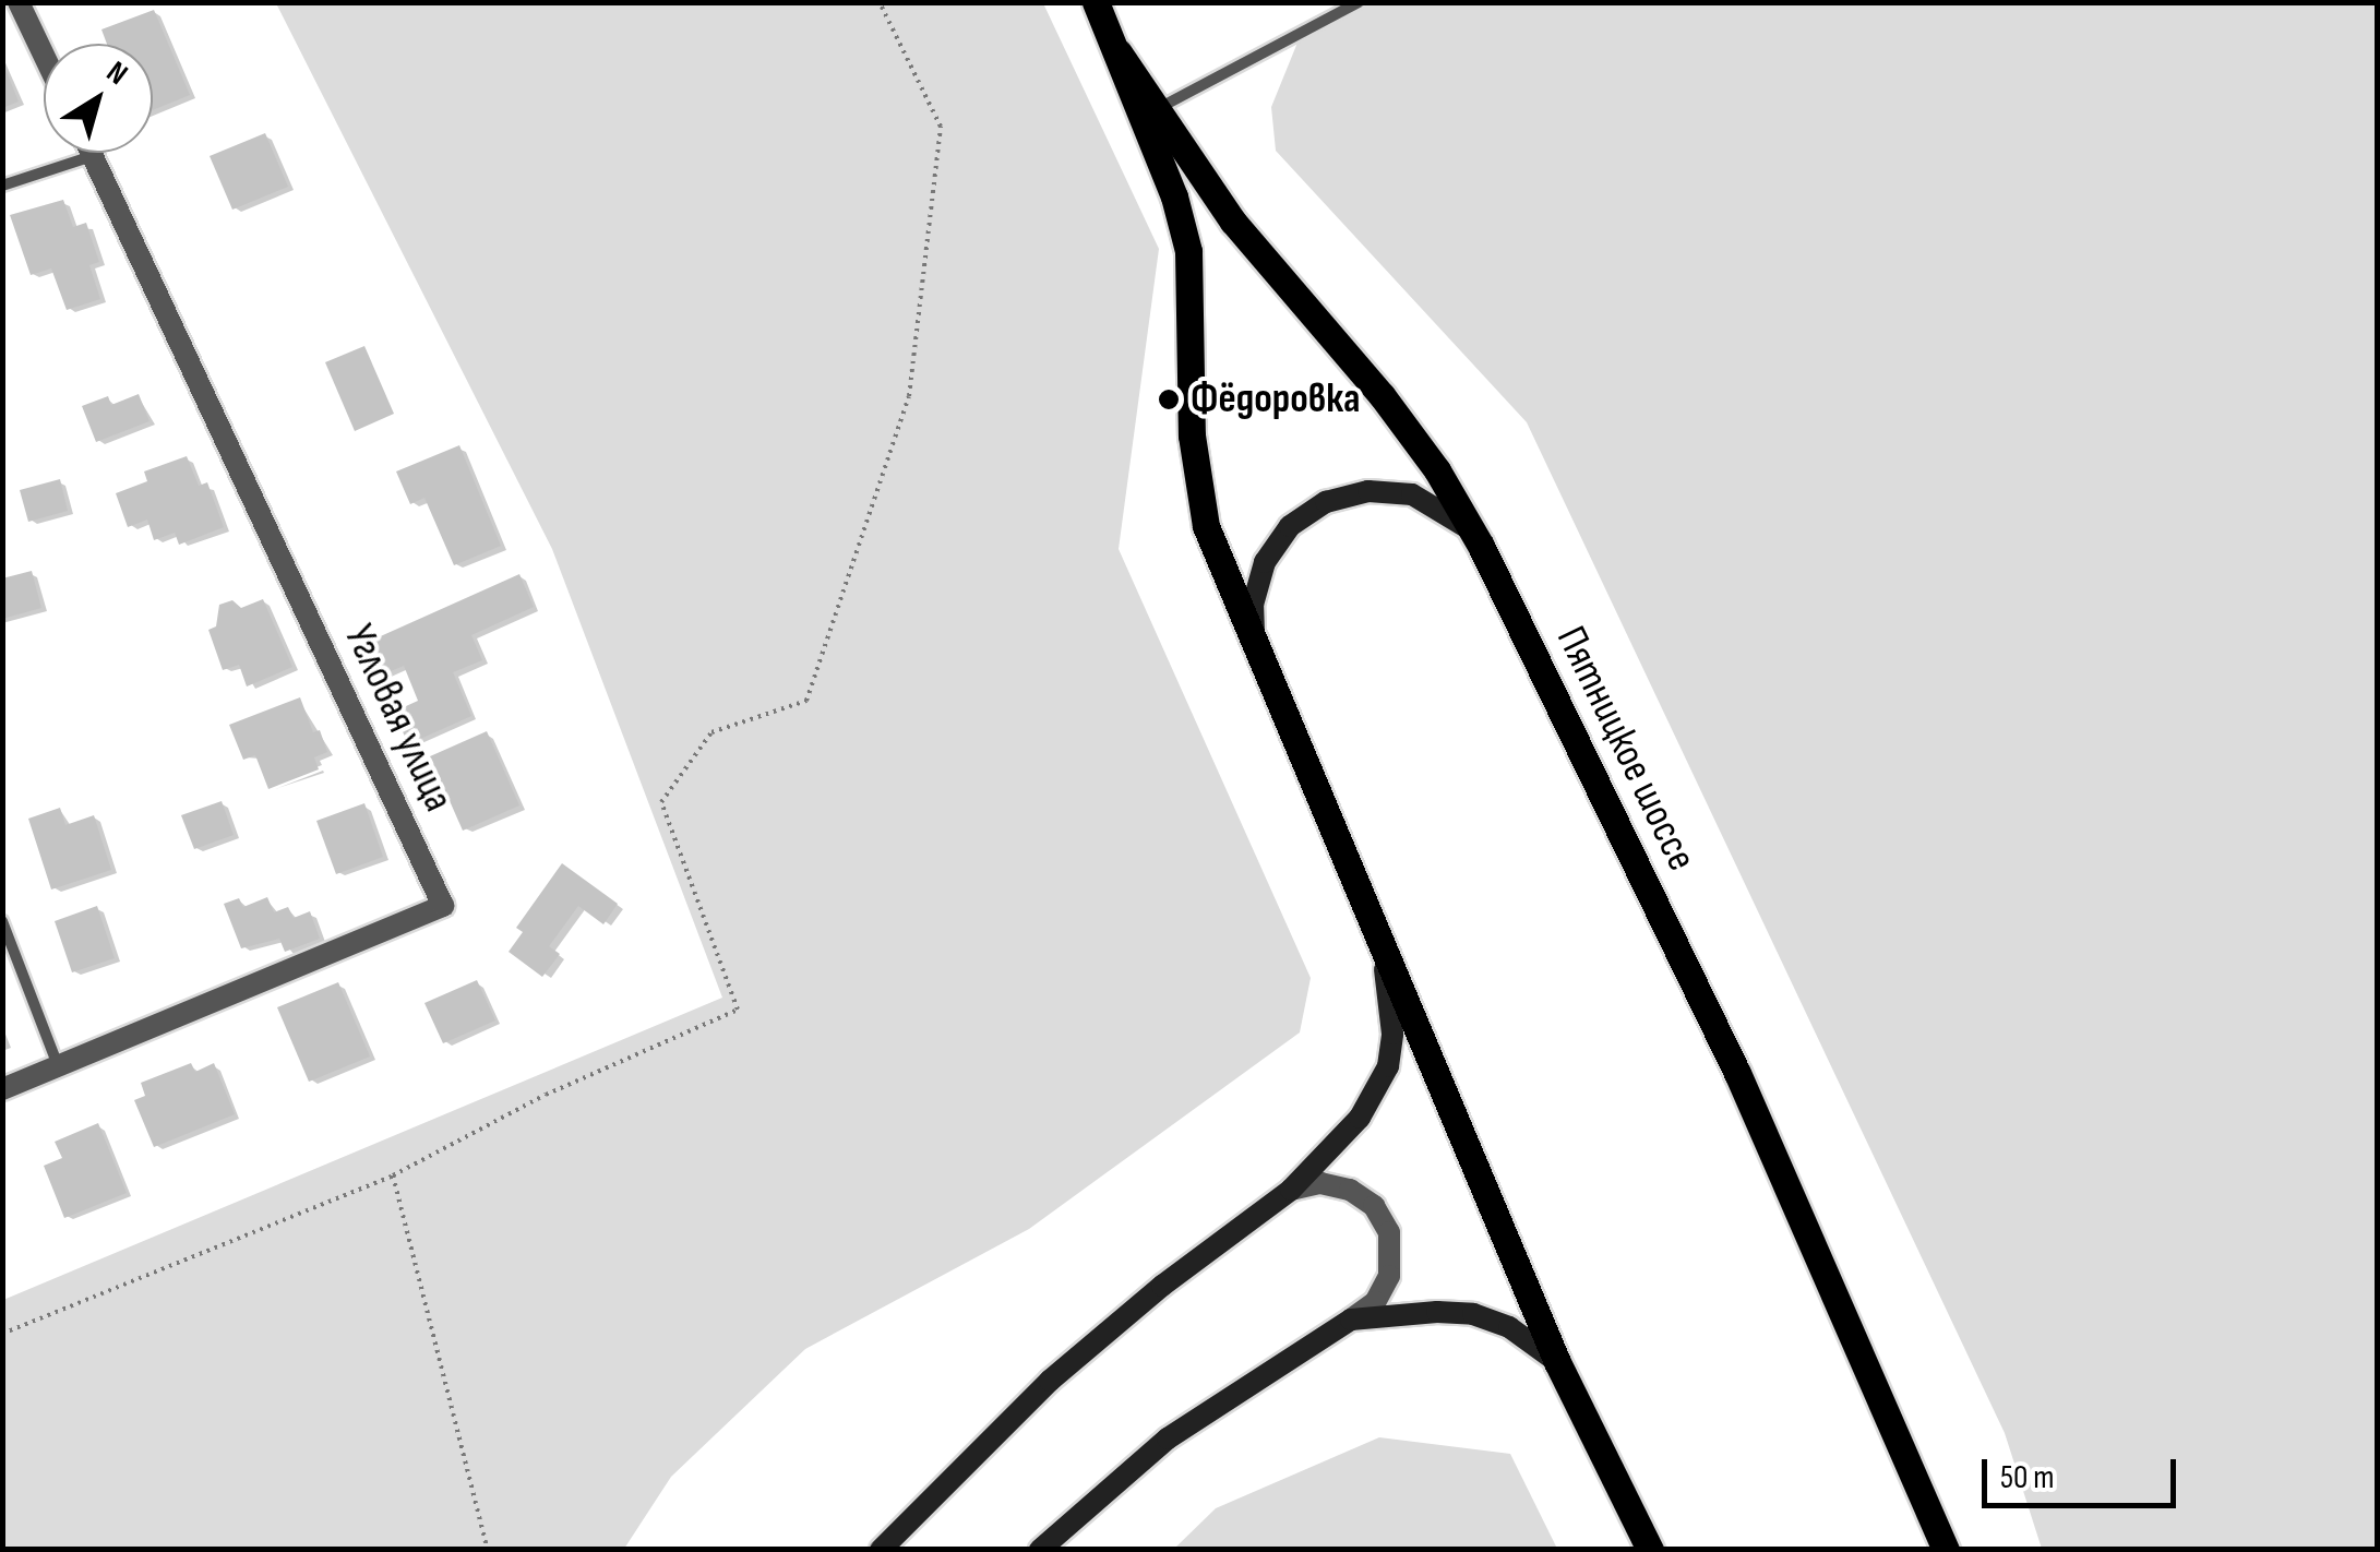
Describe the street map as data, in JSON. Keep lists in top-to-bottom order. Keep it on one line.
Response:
{"streets":{"main road":["Пятницкое шоссе"],"street":["Угловая улица"]},"places":["Фёдоровка"],"scale_bar":"50 m","north":"top right"}
